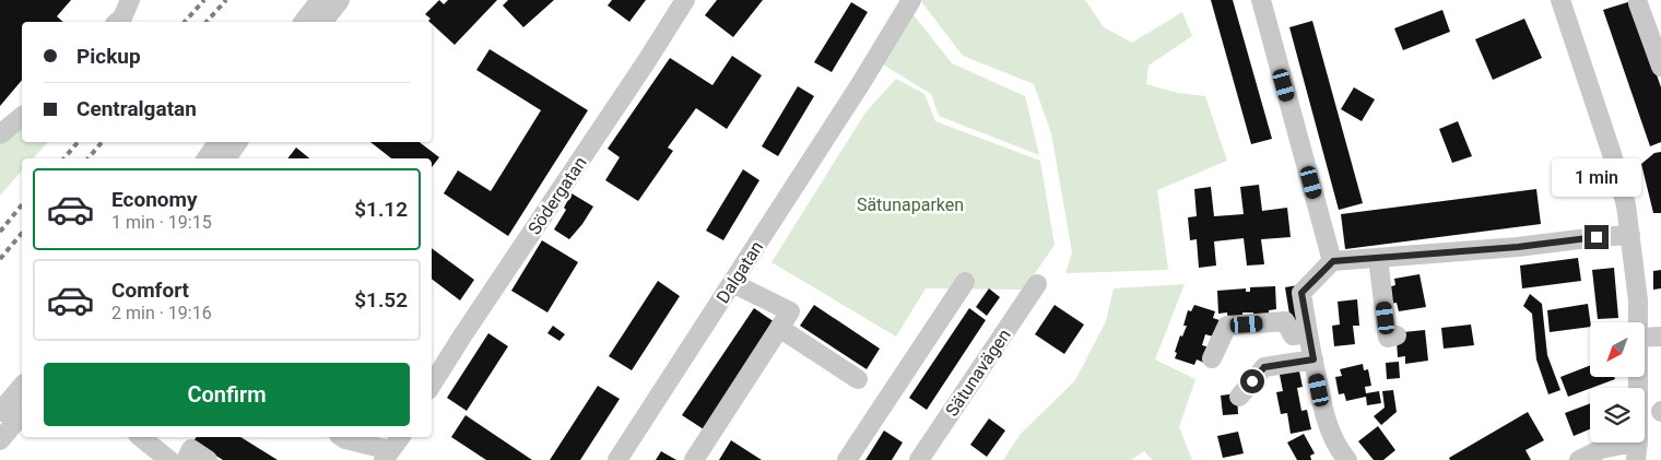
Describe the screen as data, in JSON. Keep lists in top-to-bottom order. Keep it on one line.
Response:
{"streets":{"street":["Södergatan","Dalgatan","Sätunavägen"]},"parks":["Sätunaparken"],"north":"bottom left","page":{"banner":["Pickup","Centralgatan"],"bubble":"1 min","list":[{"name":"Economy","note":"1 min · 19:15","value":"$1.12"},{"name":"Comfort","note":"2 min · 19:16","value":"$1.52"}],"buttons":"Confirm"}}
